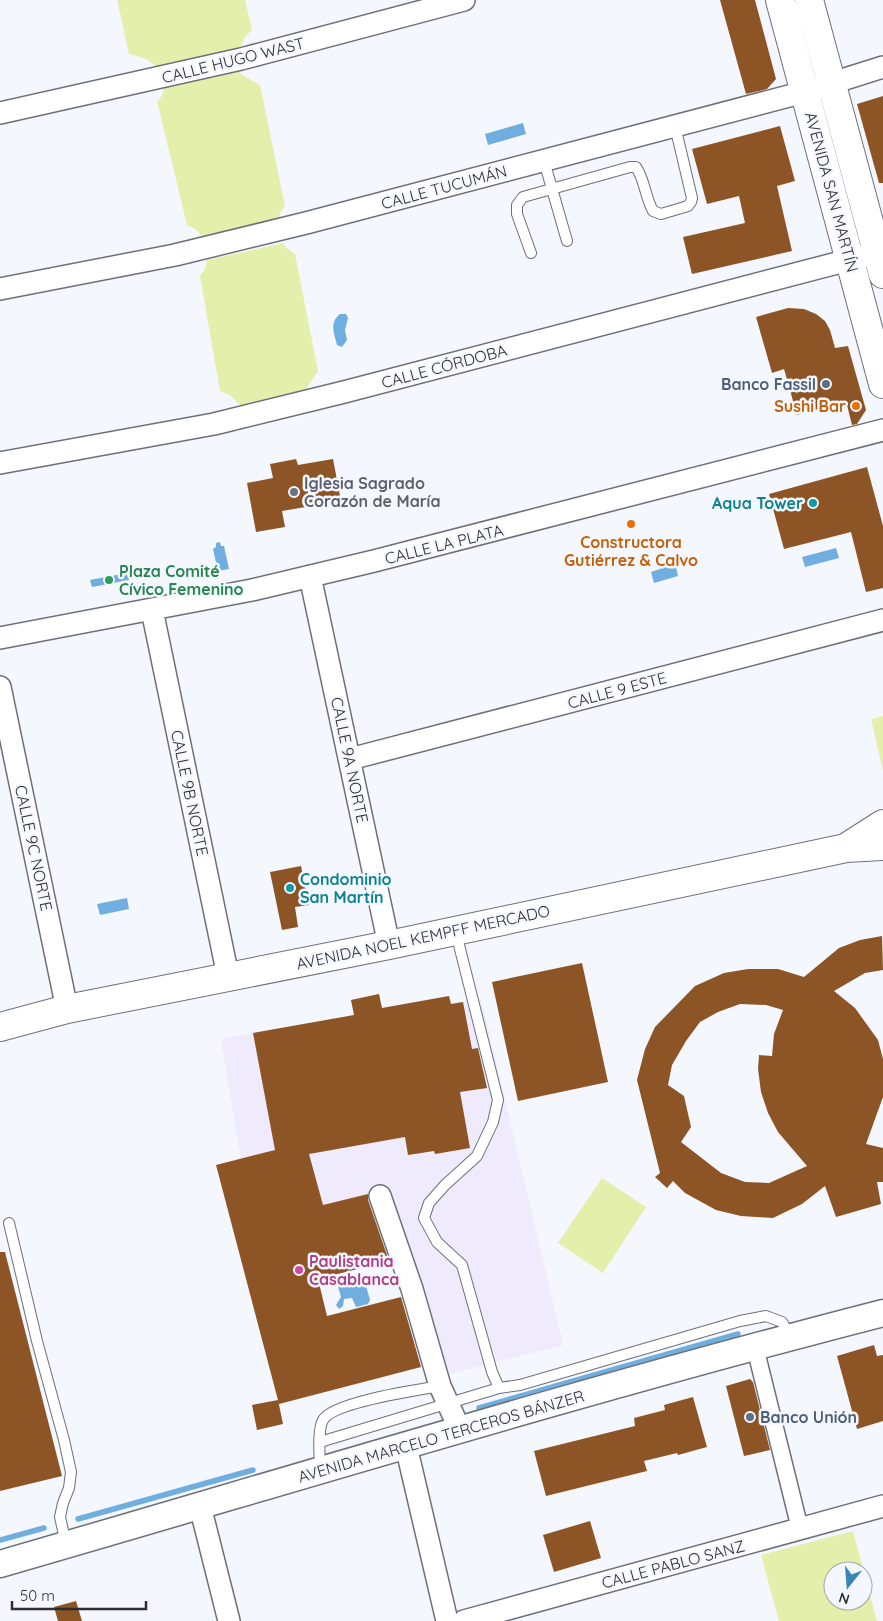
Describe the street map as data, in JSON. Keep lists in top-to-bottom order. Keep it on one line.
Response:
{"streets":{"main road":["AVENIDA SAN MARTÍN","AVENIDA NOEL KEMPFF MERCADO"],"street":["CALLE HUGO WAST","CALLE TUCUMÁN","CALLE CÓRDOBA","CALLE LA PLATA","CALLE 9 ESTE","CALLE 9A NORTE","CALLE 9B NORTE","CALLE 9C NORTE","AVENIDA MARCELO TERCEROS BÁNZER","CALLE PABLO SANZ"]},"crossings":[["CALLE TUCUMÁN","AVENIDA SAN MARTÍN"],["AVENIDA SAN MARTÍN","CALLE CÓRDOBA"],["CALLE LA PLATA","CALLE 9A NORTE"],["CALLE LA PLATA","CALLE 9B NORTE"],["CALLE 9 ESTE","CALLE 9A NORTE"],["CALLE 9A NORTE","AVENIDA NOEL KEMPFF MERCADO"],["CALLE 9B NORTE","AVENIDA NOEL KEMPFF MERCADO"],["CALLE 9C NORTE","AVENIDA NOEL KEMPFF MERCADO"]],"places":["Banco Fassil","Sushi Bar","Iglesia Sagrado Corazón de María","Aqua Tower","Constructora Gutiérrez & Calvo","Plaza Comité Cívico Femenino","Condominio San Martín","Paulistania Casablanca","Banco Unión"],"scale_bar":"50 m","north":"bottom"}
